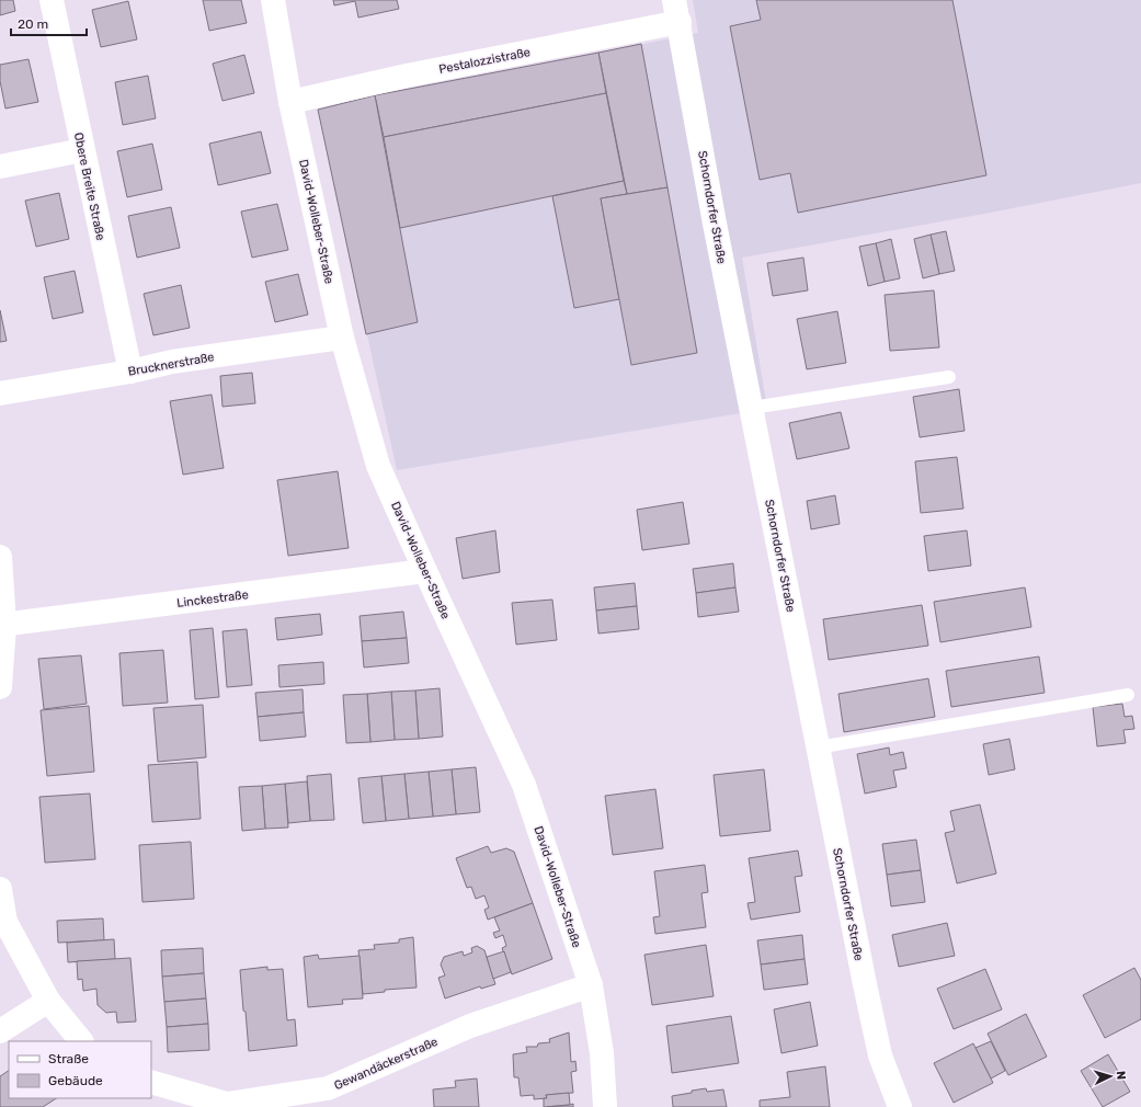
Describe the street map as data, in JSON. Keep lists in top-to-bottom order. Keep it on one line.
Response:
{"streets":{"street":["Pestalozzistraße","Obere Breite Straße","Schorndorfer Straße","David-Wolleber-Straße","Brucknerstraße","Linckestraße","Gewandäckerstraße"]},"crossings":[["Pestalozzistraße","Schorndorfer Straße"],["Pestalozzistraße","David-Wolleber-Straße"],["Obere Breite Straße","Brucknerstraße"],["David-Wolleber-Straße","Brucknerstraße"],["David-Wolleber-Straße","Linckestraße"],["David-Wolleber-Straße","Gewandäckerstraße"]],"legend":["Straße","Gebäude"],"scale_bar":"20 m","north":"right"}
